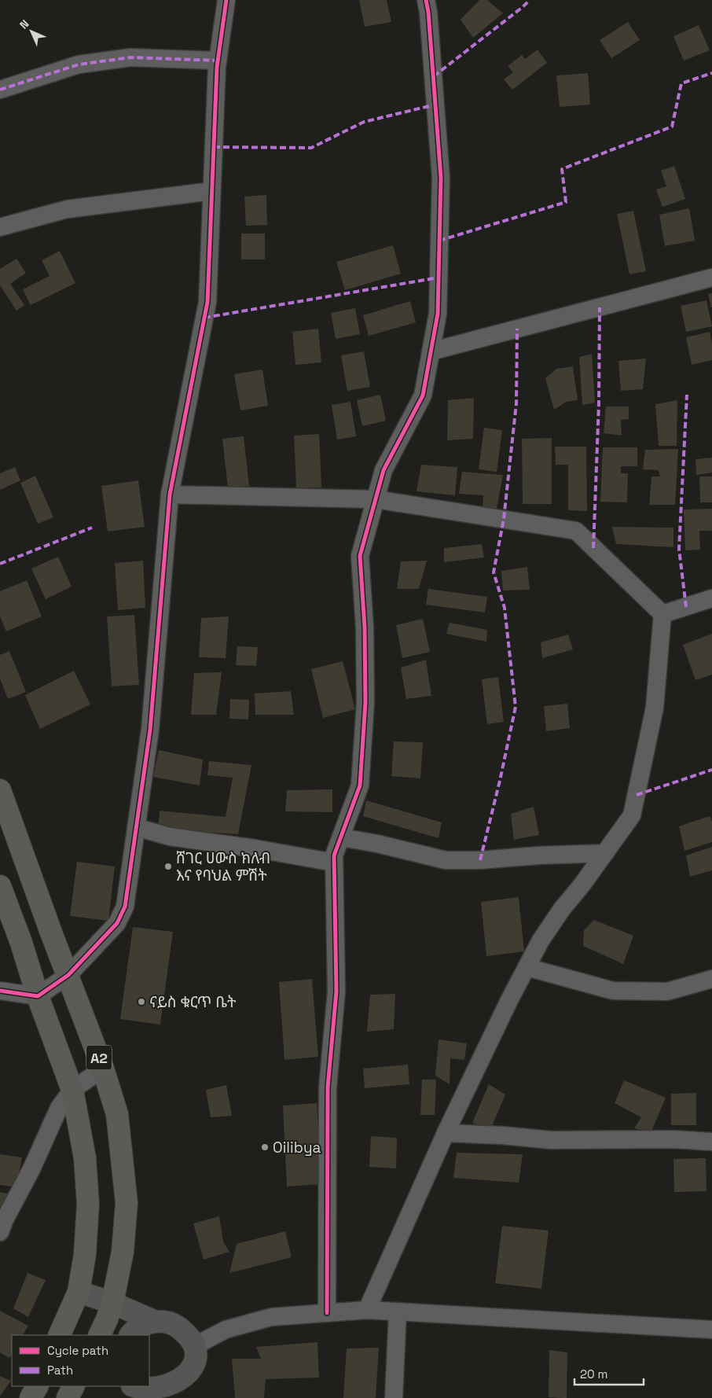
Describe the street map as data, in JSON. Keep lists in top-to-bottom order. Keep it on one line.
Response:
{"streets":{"highway":["A2"]},"places":["ሸገር ሀውስ ክለብ እና የባህል ምሽት","ናይስ ቁርጥ ቤት","Oilibya"],"legend":["Cycle path","Path"],"scale_bar":"20 m","north":"top left"}
